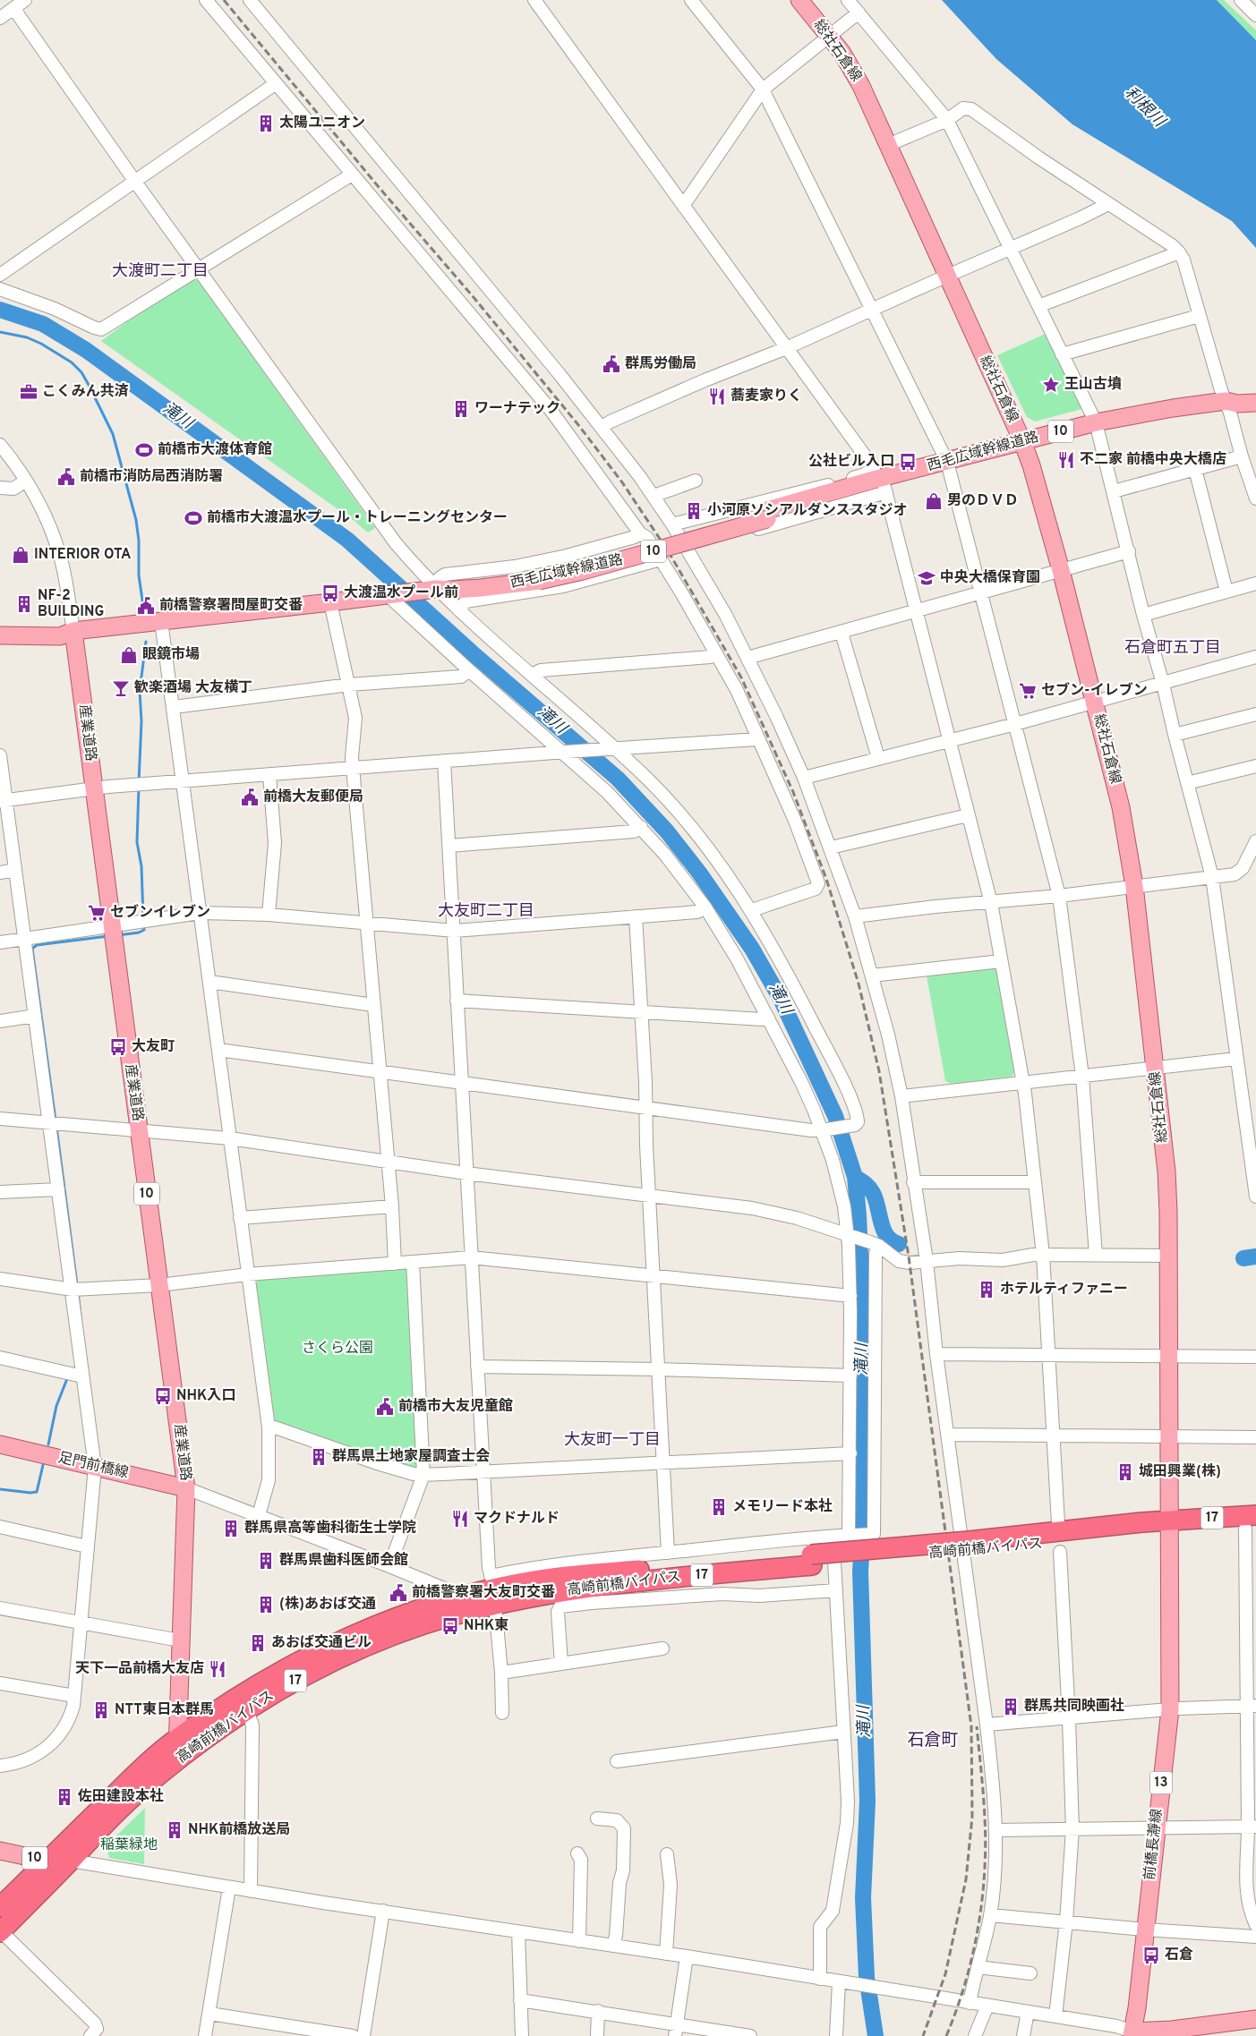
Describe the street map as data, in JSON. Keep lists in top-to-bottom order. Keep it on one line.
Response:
{"streets":{"highway":["17","高崎前橋バイパス"],"main road":["総社石倉線","10","西毛広域幹線道路","産業道路","足門前橋線","13","前橋長瀞線"]},"crossings":[["総社石倉線","西毛広域幹線道路"],["総社石倉線","17"],["総社石倉線","高崎前橋バイパス"],["総社石倉線","前橋長瀞線"],["10","高崎前橋バイパス"],["西毛広域幹線道路","産業道路"],["産業道路","足門前橋線"],["産業道路","高崎前橋バイパス"],["17","高崎前橋バイパス"],["17","前橋長瀞線"],["高崎前橋バイパス","前橋長瀞線"]],"districts":["大渡町二丁目","石倉町五丁目","大友町二丁目","大友町一丁目","石倉町"],"water":["利根川","滝川"],"parks":["さくら公園","稲葉緑地"],"places":{"building":["太陽ユニオン","ワーナテック","小河原ソシアルダンススタジオ","NF-2 BUILDING","ホテルティファニー","群馬県土地家屋調査士会","城田興業(株)","メモリード本社","群馬県高等歯科衛生士学院","群馬県歯科医師会館","(株)あおば交通","あおば交通ビル","群馬共同映画社","NTT東日本群馬","佐田建設本社","NHK前橋放送局"],"public building":["群馬労働局","前橋市消防局西消防署","前橋警察署問屋町交番","前橋大友郵便局","前橋市大友児童館","前橋警察署大友町交番"],"place":["王山古墳"],"office":["こくみん共済"],"restaurant":["蕎麦家りく","不二家 前橋中央大橋店","マクドナルド","天下一品前橋大友店"],"sports":["前橋市大渡体育館","前橋市大渡温水プール・トレーニングセンター"],"bus stop":["公社ビル入口","大渡温水プール前","大友町","NHK入口","NHK東","石倉"],"shop":["男のＤＶＤ","INTERIOR OTA","眼鏡市場"],"school or university":["中央大橋保育園"],"bar":["歓楽酒場 大友横丁"],"supermarket":["セブン-イレブン","セブンイレブン"]}}
